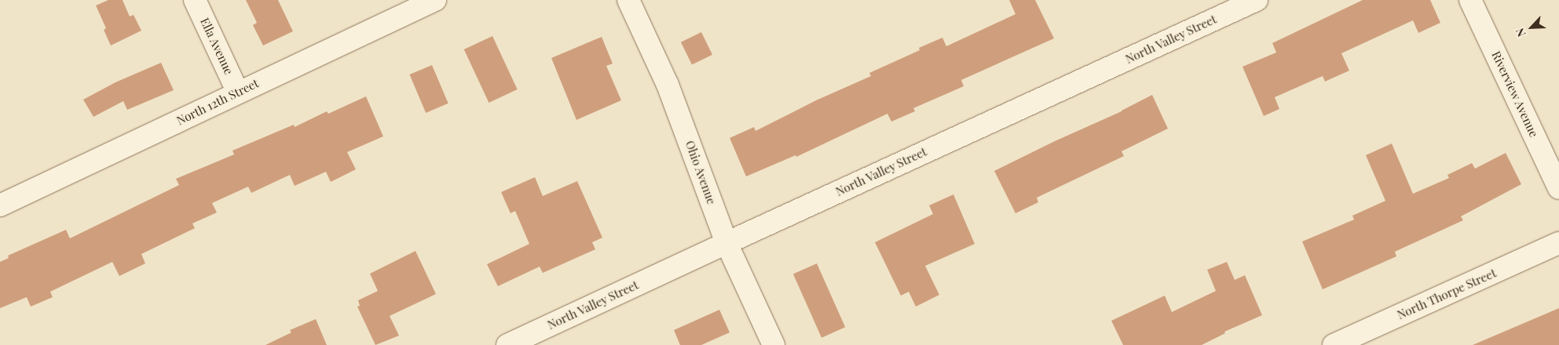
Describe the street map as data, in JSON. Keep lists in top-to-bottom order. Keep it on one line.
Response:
{"streets":{"street":["North Valley Street","Ella Avenue","Riverview Avenue","North 12th Street","Ohio Avenue","North Thorpe Street"]},"crossings":[["North Valley Street","Ohio Avenue"],["Ella Avenue","North 12th Street"]],"north":"bottom left"}
